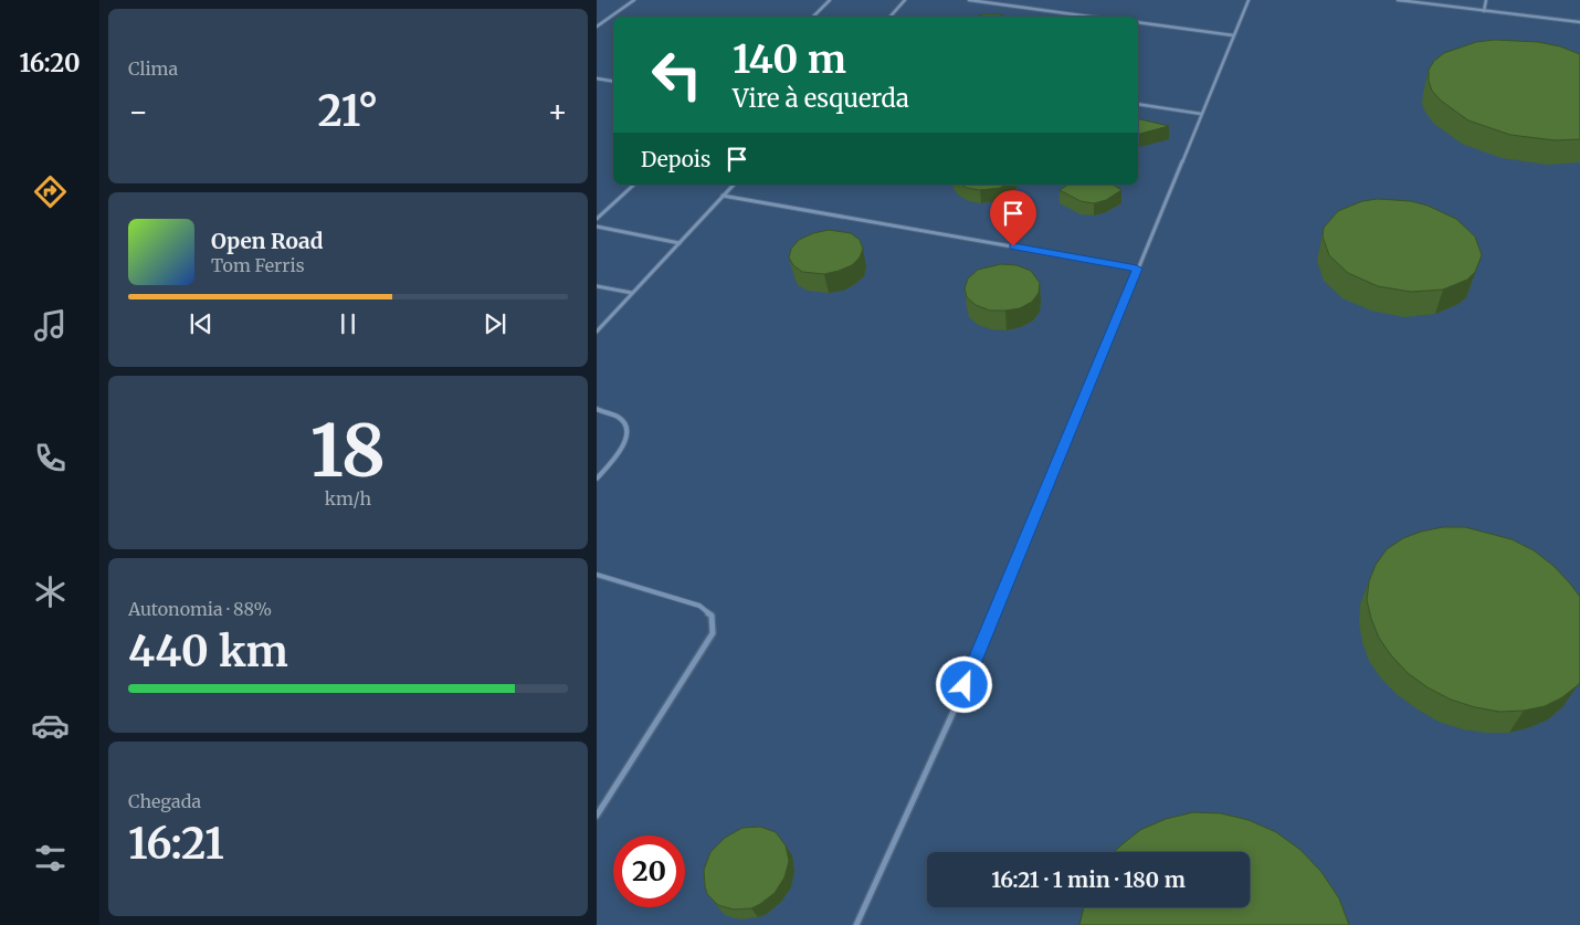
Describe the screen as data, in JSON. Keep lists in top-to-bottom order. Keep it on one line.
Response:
{"page":{"tabs":"16:20","tile":["Clima",["18","km/h"],["Autonomia · 88%","440 km"],["Chegada","16:21"]],"turn":["140 m","Vire à esquerda"],"heat":["−","21°","+"],"then":"Depois","song":["Open Road","Tom Ferris"],"limit":"20","trip":"16:21 · 1 min · 180 m"}}
